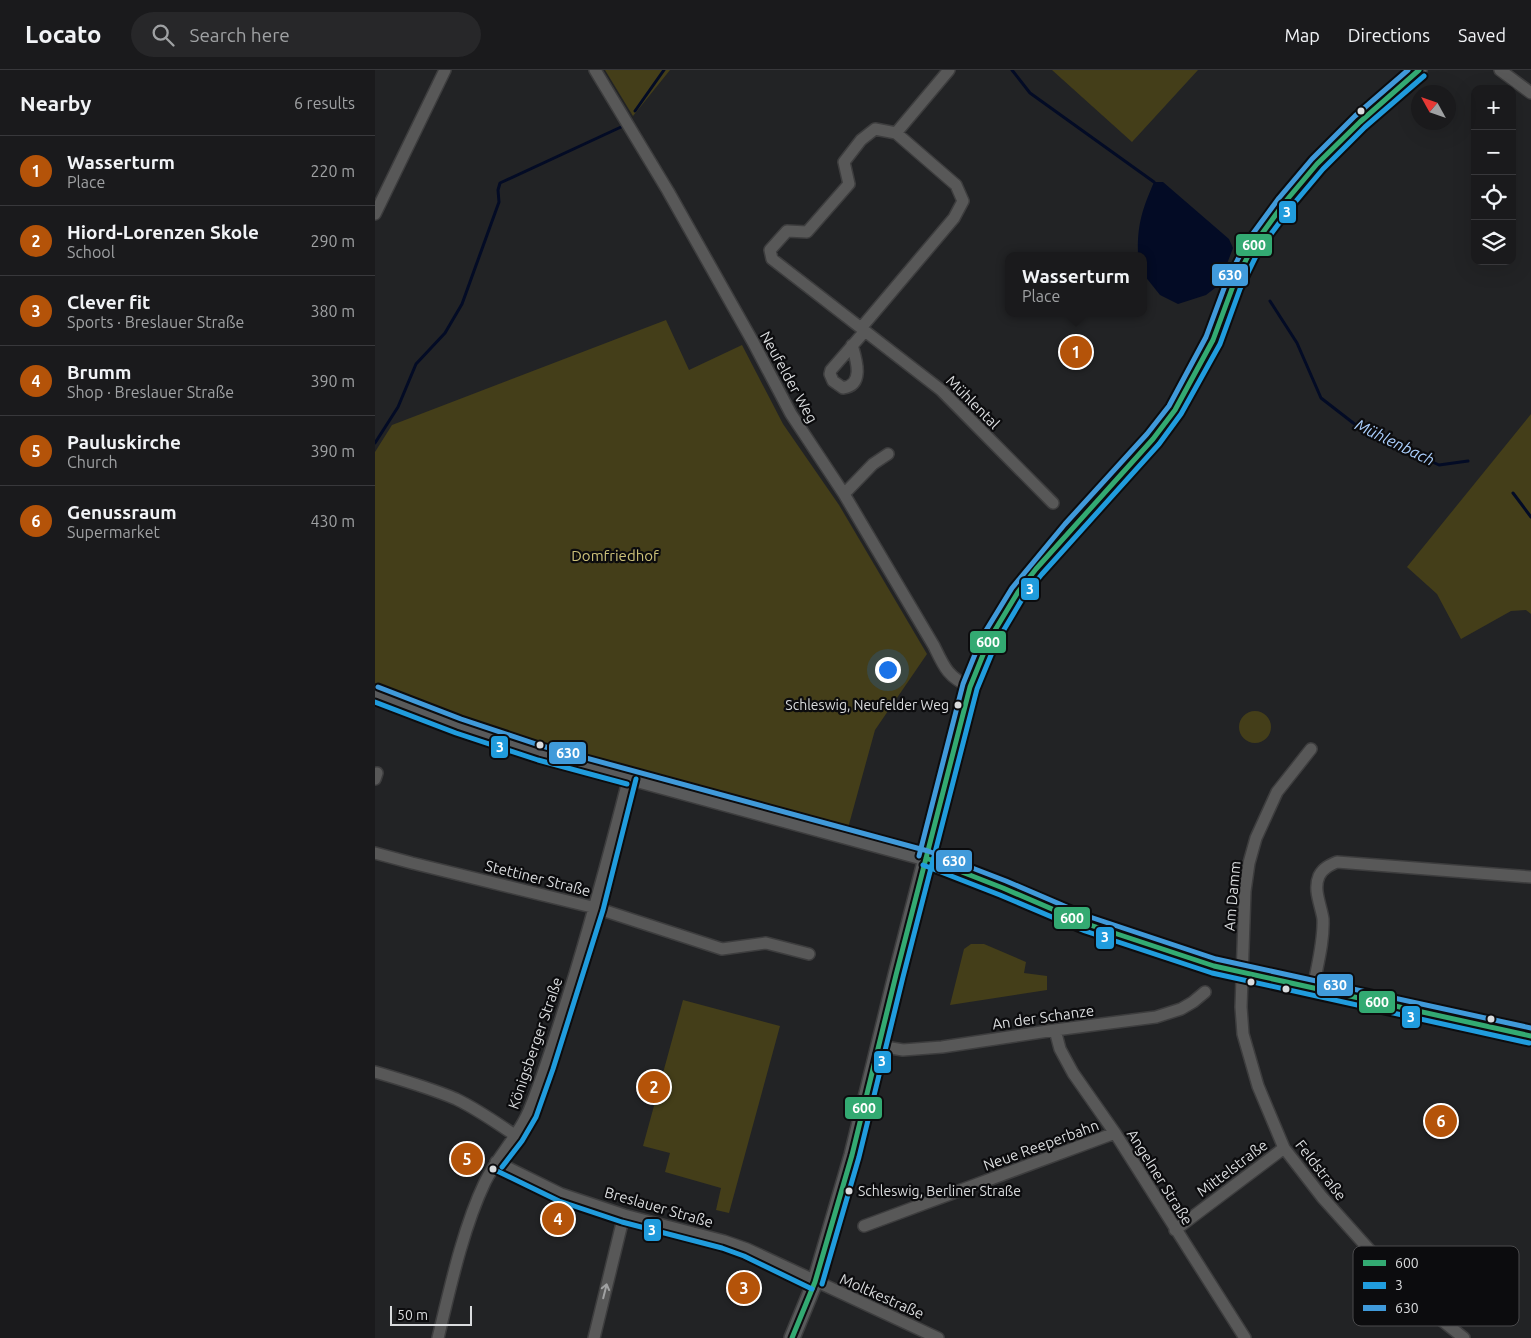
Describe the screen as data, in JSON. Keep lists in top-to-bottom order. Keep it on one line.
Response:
{"streets":{"street":["Neufelder Weg","Mühlental","Stettiner Straße","Am Damm","An der Schanze","Königsberger Straße","Neue Reeperbahn","Mittelstraße","Feldstraße","Angelner Straße","Breslauer Straße","Moltkestraße"]},"crossings":[["Stettiner Straße","Königsberger Straße"],["Am Damm","Feldstraße"],["An der Schanze","Angelner Straße"],["Königsberger Straße","Breslauer Straße"],["Neue Reeperbahn","Angelner Straße"],["Mittelstraße","Feldstraße"],["Mittelstraße","Angelner Straße"],["Breslauer Straße","Moltkestraße"]],"water":["Mühlenbach"],"parks":["Domfriedhof"],"places":["Schleswig, Neufelder Weg","Schleswig, Berliner Straße"],"lines":["transit line 600","transit line 630","transit line 3"],"legend":["600","3","630"],"scale_bar":"50 m","north":"top left","page":{"header":"Locato","search":"Search here","nav":["Map","Directions","Saved"],"heading":["Nearby","6 results"],"map_buttons":["+","−"],"list":[{"mark":"1","name":"Wasserturm","note":"Place","value":"220 m"},{"mark":"2","name":"Hiord-Lorenzen Skole","note":"School","value":"290 m"},{"mark":"3","name":"Clever fit","note":"Sports · Breslauer Straße","value":"380 m"},{"mark":"4","name":"Brumm","note":"Shop · Breslauer Straße","value":"390 m"},{"mark":"5","name":"Pauluskirche","note":"Church","value":"390 m"},{"mark":"6","name":"Genussraum","note":"Supermarket","value":"430 m"}],"popup":["Wasserturm","Place"],"pins":["1","2","6","5","4","3"],"scale":"50 m"}}
